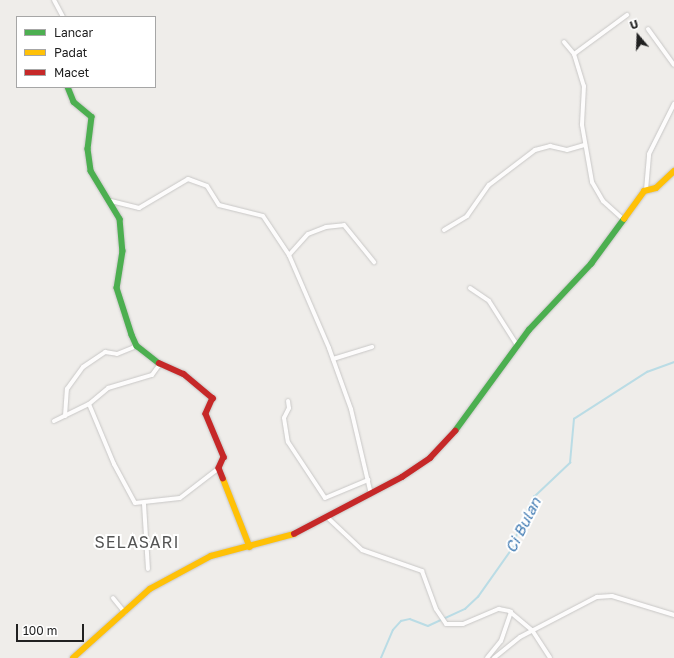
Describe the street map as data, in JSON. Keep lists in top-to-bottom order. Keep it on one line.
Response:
{"districts":["SELASARI"],"water":["Ci Bulan"],"legend":["Lancar","Padat","Macet"],"scale_bar":"100 m","north":"top"}
